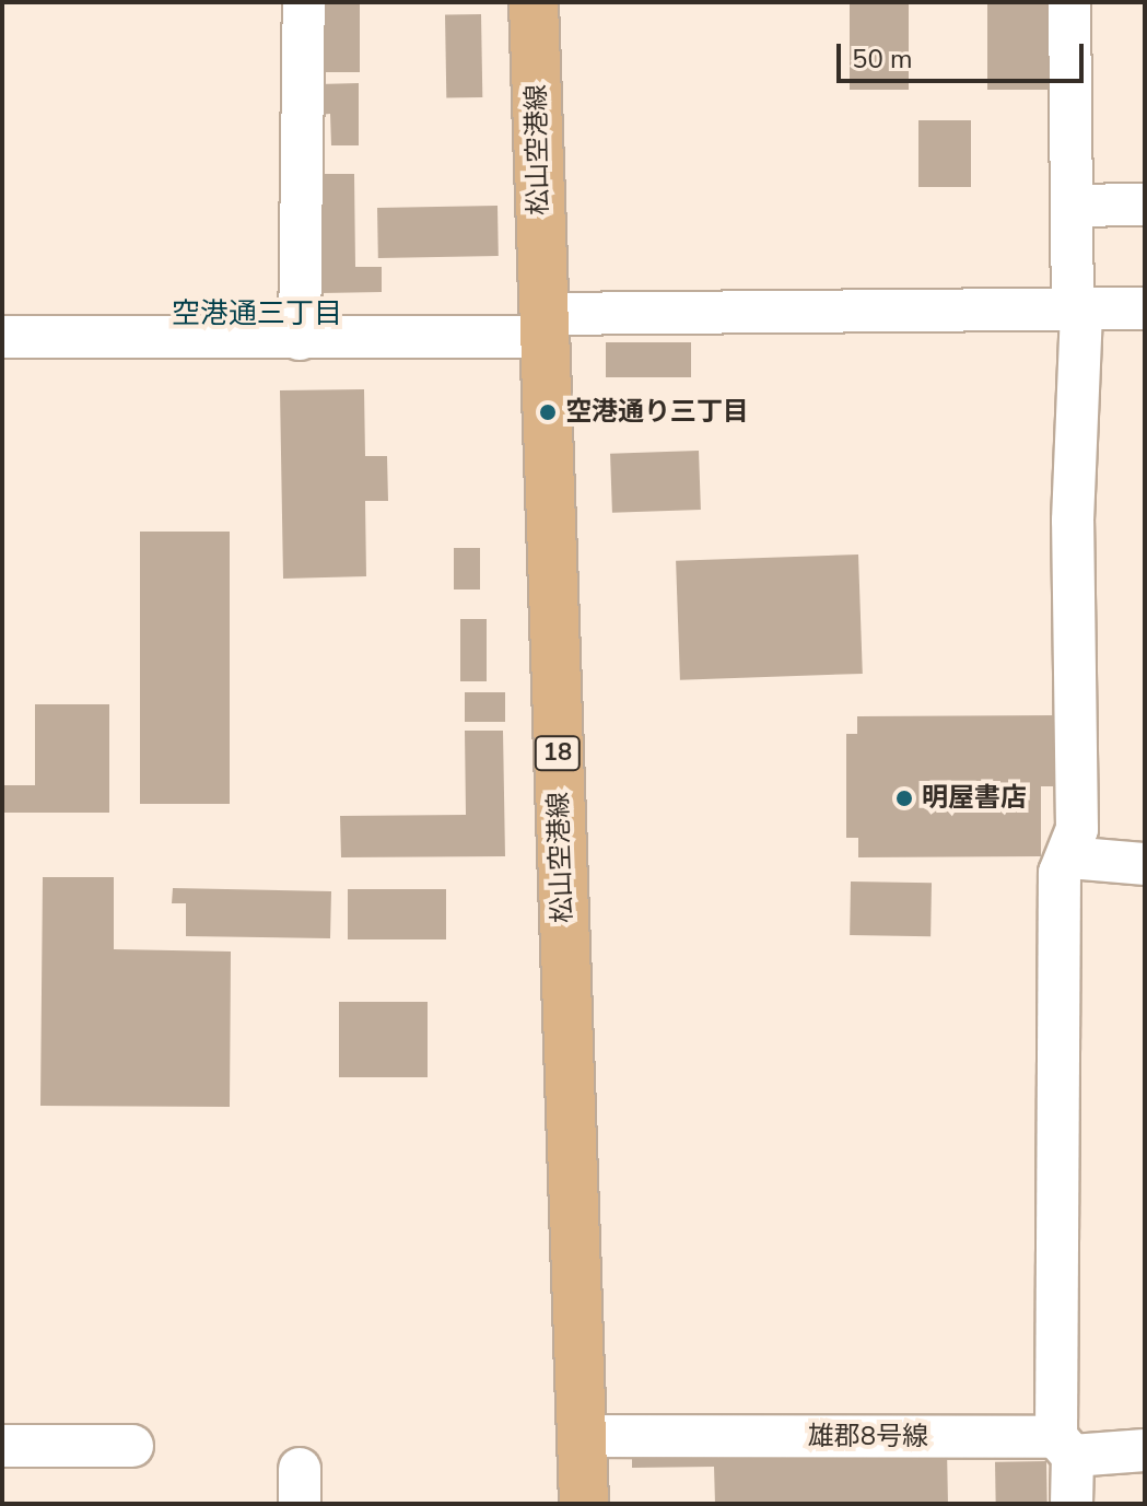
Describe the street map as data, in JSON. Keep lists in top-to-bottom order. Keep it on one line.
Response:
{"streets":{"main road":["松山空港線","18"],"street":["雄郡8号線"]},"crossings":[["松山空港線","雄郡8号線"]],"districts":["空港通三丁目"],"places":["空港通り三丁目","明屋書店"],"scale_bar":"50 m"}
